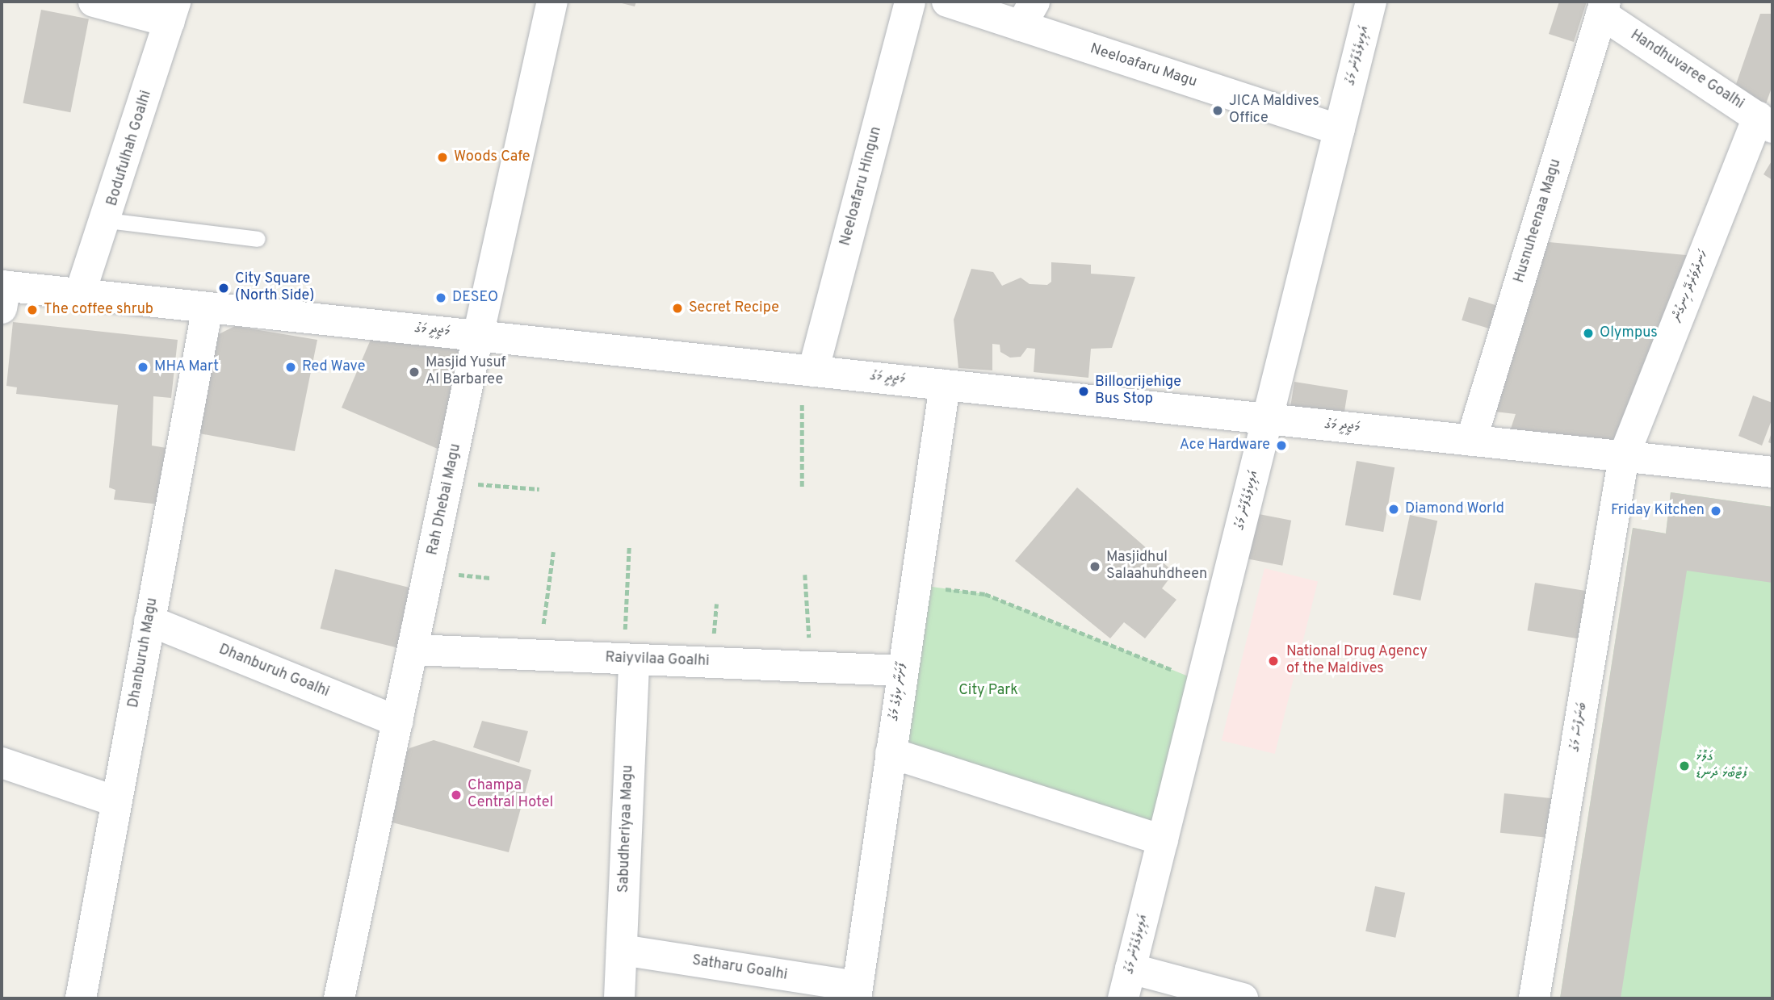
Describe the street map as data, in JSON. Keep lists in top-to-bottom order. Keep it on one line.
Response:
{"streets":{"street":["އަލިކިލެގެފާނު މަގު","Neeloafaru Magu","Handhuvaree Goalhi","Bodufulhah Goalhi","Neeloafaru Hingun","Husnuheenaa Magu","ހަނދުވަރުދޭ ހިނގުން","މަޖީދީ މަގު","Rah Dhebai Magu","Dhanburuh Magu","Raiyvilaa Goalhi","Dhanburuh Goalhi","ފާށަނާ ކިލެގެ މަގު","ބަނަފްސާ މަގު","Sabudheriyaa Magu","Satharu Goalhi"]},"crossings":[["އަލިކިލެގެފާނު މަގު","Neeloafaru Magu"],["އަލިކިލެގެފާނު މަގު","މަޖީދީ މަގު"],["Handhuvaree Goalhi","Husnuheenaa Magu"],["Handhuvaree Goalhi","ހަނދުވަރުދޭ ހިނގުން"],["Bodufulhah Goalhi","މަޖީދީ މަގު"],["Neeloafaru Hingun","މަޖީދީ މަގު"],["Husnuheenaa Magu","މަޖީދީ މަގު"],["ހަނދުވަރުދޭ ހިނގުން","މަޖީދީ މަގު"],["ހަނދުވަރުދޭ ހިނގުން","ބަނަފްސާ މަގު"],["މަޖީދީ މަގު","Rah Dhebai Magu"],["މަޖީދީ މަގު","Dhanburuh Magu"],["މަޖީދީ މަގު","ފާށަނާ ކިލެގެ މަގު"],["މަޖީދީ މަގު","ބަނަފްސާ މަގު"],["Rah Dhebai Magu","Raiyvilaa Goalhi"],["Rah Dhebai Magu","Dhanburuh Goalhi"],["Dhanburuh Magu","Dhanburuh Goalhi"],["Raiyvilaa Goalhi","ފާށަނާ ކިލެގެ މަގު"],["Raiyvilaa Goalhi","Sabudheriyaa Magu"],["ފާށަނާ ކިލެގެ މަގު","Satharu Goalhi"],["Sabudheriyaa Magu","Satharu Goalhi"]],"parks":["City Park"],"places":["JICA Maldives Office","Woods Cafe","City Square (North Side)","DESEO","Secret Recipe","The coffee shrub","Olympus","MHA Mart","Red Wave","Masjid Yusuf Al Barbaree","Billoorijehige Bus Stop","Ace Hardware","Diamond World","Friday Kitchen","Masjidhul Salaahuhdheen","National Drug Agency of the Maldives","ގަލޮޅު ފުޓްބޯޅަ ދަނޑު","Champa Central Hotel"]}
